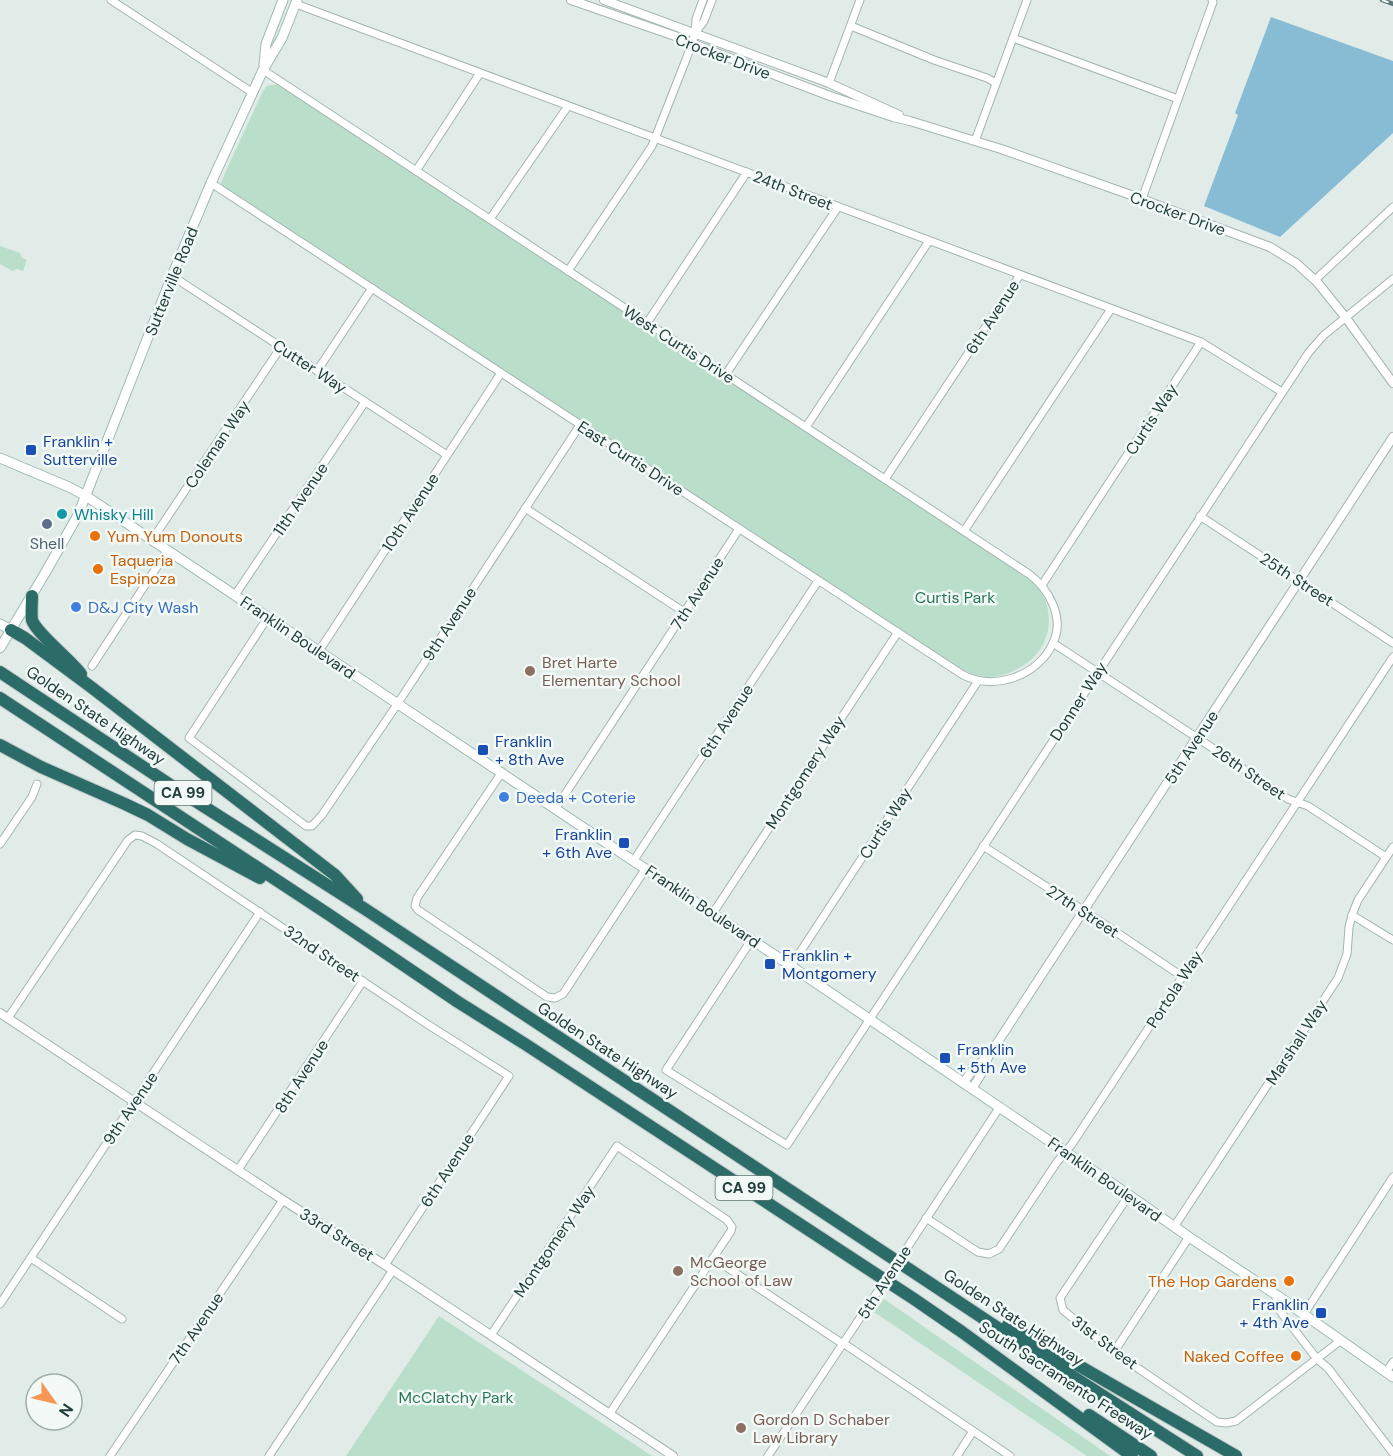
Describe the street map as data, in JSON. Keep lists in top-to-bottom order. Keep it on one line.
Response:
{"streets":{"highway":["Golden State Highway","CA 99","South Sacramento Freeway"],"main road":["Sutterville Road","Franklin Boulevard"],"street":["Crocker Drive","24th Street","6th Avenue","West Curtis Drive","Cutter Way","Curtis Way","Coleman Way","East Curtis Drive","11th Avenue","10th Avenue","25th Street","7th Avenue","9th Avenue","Donner Way","5th Avenue","Montgomery Way","26th Street","27th Street","32nd Street","Portola Way","Marshall Way","8th Avenue","33rd Street","31st Street"]},"crossings":[["Crocker Drive","Donner Way"],["24th Street","Sutterville Road"],["24th Street","6th Avenue"],["24th Street","Curtis Way"],["24th Street","Donner Way"],["Sutterville Road","West Curtis Drive"],["Sutterville Road","Cutter Way"],["Sutterville Road","East Curtis Drive"],["Sutterville Road","Franklin Boulevard"],["6th Avenue","West Curtis Drive"],["6th Avenue","East Curtis Drive"],["6th Avenue","Franklin Boulevard"],["6th Avenue","32nd Street"],["6th Avenue","33rd Street"],["West Curtis Drive","Curtis Way"],["West Curtis Drive","East Curtis Drive"],["West Curtis Drive","26th Street"],["Cutter Way","Coleman Way"],["Cutter Way","11th Avenue"],["Cutter Way","10th Avenue"],["Curtis Way","East Curtis Drive"],["Curtis Way","Franklin Boulevard"],["Coleman Way","Franklin Boulevard"],["East Curtis Drive","10th Avenue"],["East Curtis Drive","7th Avenue"],["East Curtis Drive","9th Avenue"],["East Curtis Drive","Montgomery Way"],["East Curtis Drive","26th Street"],["11th Avenue","Franklin Boulevard"],["10th Avenue","Franklin Boulevard"],["25th Street","Donner Way"],["25th Street","5th Avenue"],["7th Avenue","Franklin Boulevard"],["7th Avenue","33rd Street"],["9th Avenue","Franklin Boulevard"],["9th Avenue","32nd Street"],["9th Avenue","33rd Street"],["Franklin Boulevard","Donner Way"],["Franklin Boulevard","5th Avenue"],["Franklin Boulevard","Montgomery Way"],["Franklin Boulevard","Portola Way"],["Franklin Boulevard","Marshall Way"],["Franklin Boulevard","31st Street"],["Donner Way","26th Street"],["Donner Way","27th Street"],["5th Avenue","26th Street"],["5th Avenue","27th Street"],["5th Avenue","Portola Way"],["Montgomery Way","33rd Street"],["26th Street","Portola Way"],["26th Street","Marshall Way"],["CA 99","South Sacramento Freeway"],["27th Street","Portola Way"],["32nd Street","8th Avenue"],["32nd Street","33rd Street"],["8th Avenue","33rd Street"]],"parks":["Curtis Park","McClatchy Park"],"places":{"transit":["Franklin + Sutterville","Franklin + 8th Ave","Franklin + 6th Ave","Franklin + Montgomery","Franklin + 5th Ave","Franklin + 4th Ave"],"other":["Whisky Hill","Shell","Yum Yum Donouts","Taqueria Espinoza","D&J City Wash","Bret Harte Elementary School","Deeda + Coterie","McGeorge School of Law","The Hop Gardens","Naked Coffee","Gordon D Schaber Law Library"]},"north":"bottom right"}
